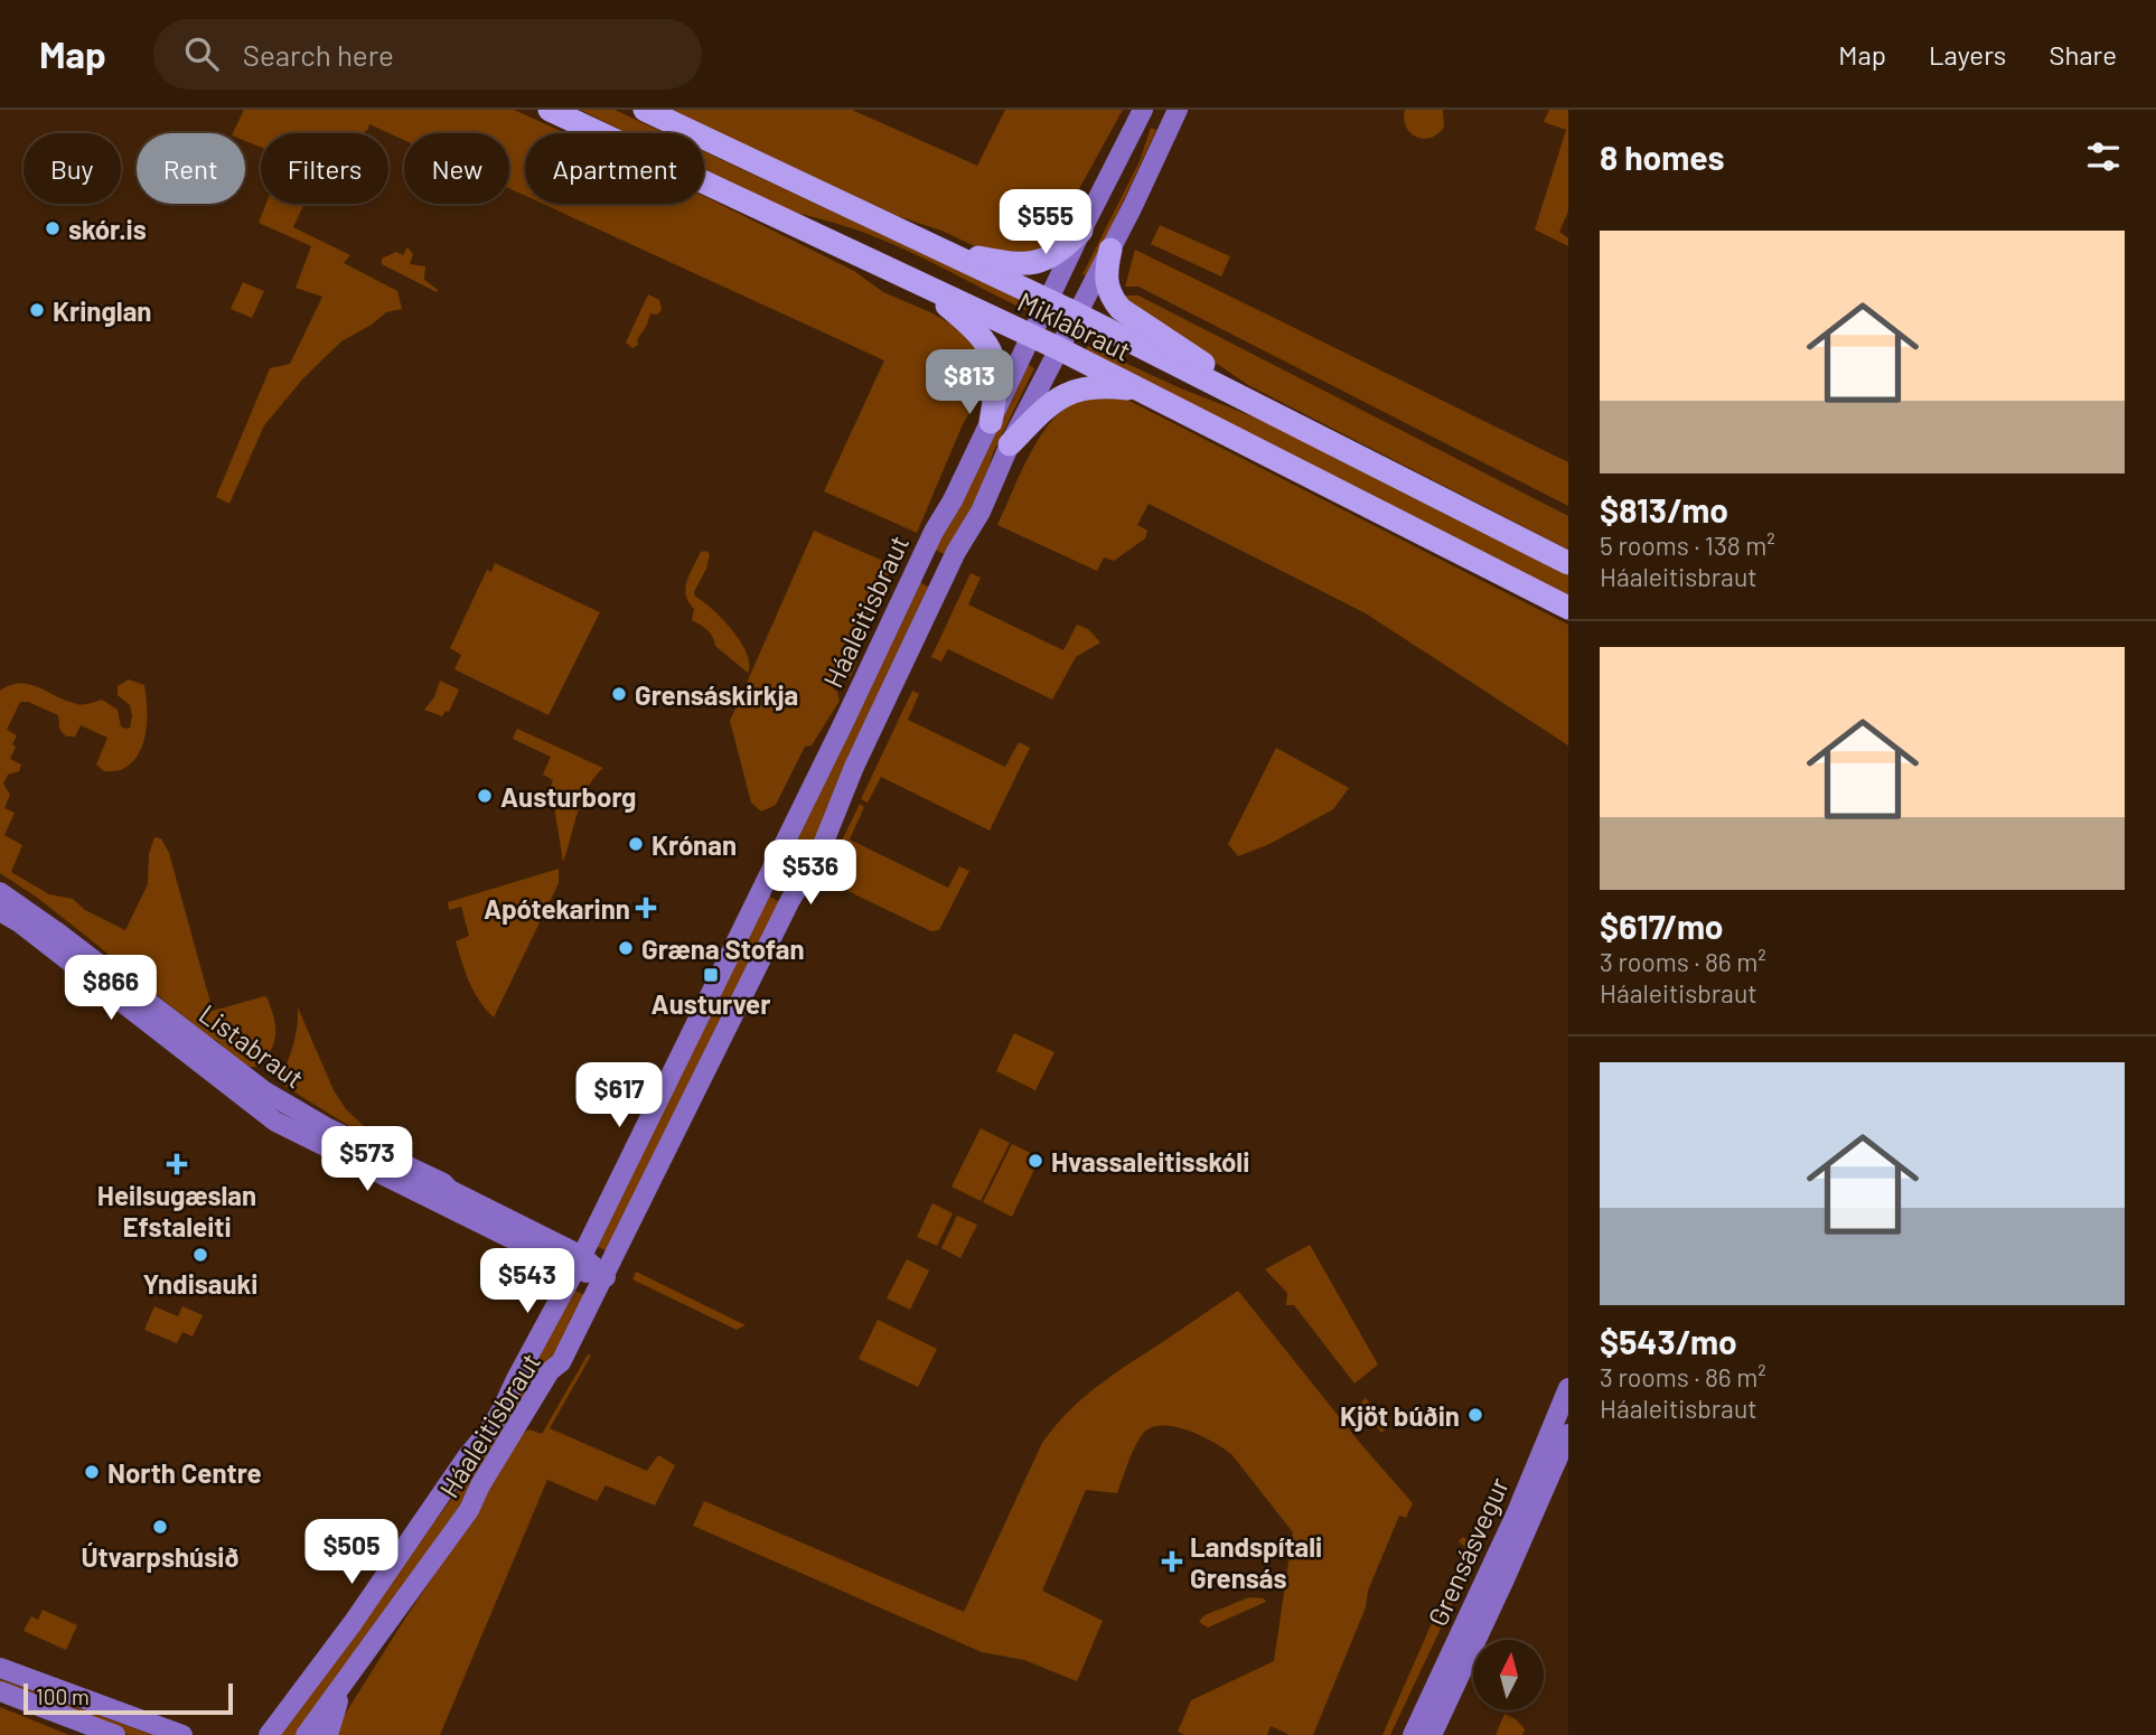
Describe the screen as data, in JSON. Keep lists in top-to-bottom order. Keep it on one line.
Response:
{"streets":{"highway":["Miklabraut"],"main road":["Háaleitisbraut","Listabraut","Grensásvegur"]},"crossings":[["Miklabraut","Háaleitisbraut"],["Háaleitisbraut","Listabraut"]],"places":{"other":["skór.is","Kringlan","Grensáskirkja","Austurborg","Krónan","Græna Stofan","Hvassaleitisskóli","Yndisauki","Kjöt búðin","North Centre","Útvarpshúsið"],"health":["Apótekarinn","Heilsugæslan Efstaleiti","Landspítali Grensás"],"transit":["Austurver"]},"scale_bar":"100 m","north":"top","page":{"header":"Map","search":"Search here","nav":["Map","Layers","Share"],"heading":"8 homes","chip":["Buy","Rent","Filters","New","Apartment"],"price":["$555","$813","$536","$866","$617","$573","$543","$505"],"list":[{"name":"$813/mo","note":"5 rooms · 138 m² · Háaleitisbraut"},{"name":"$617/mo","note":"3 rooms · 86 m² · Háaleitisbraut"},{"name":"$543/mo","note":"3 rooms · 86 m² · Háaleitisbraut"}],"scale":"100 m"}}
